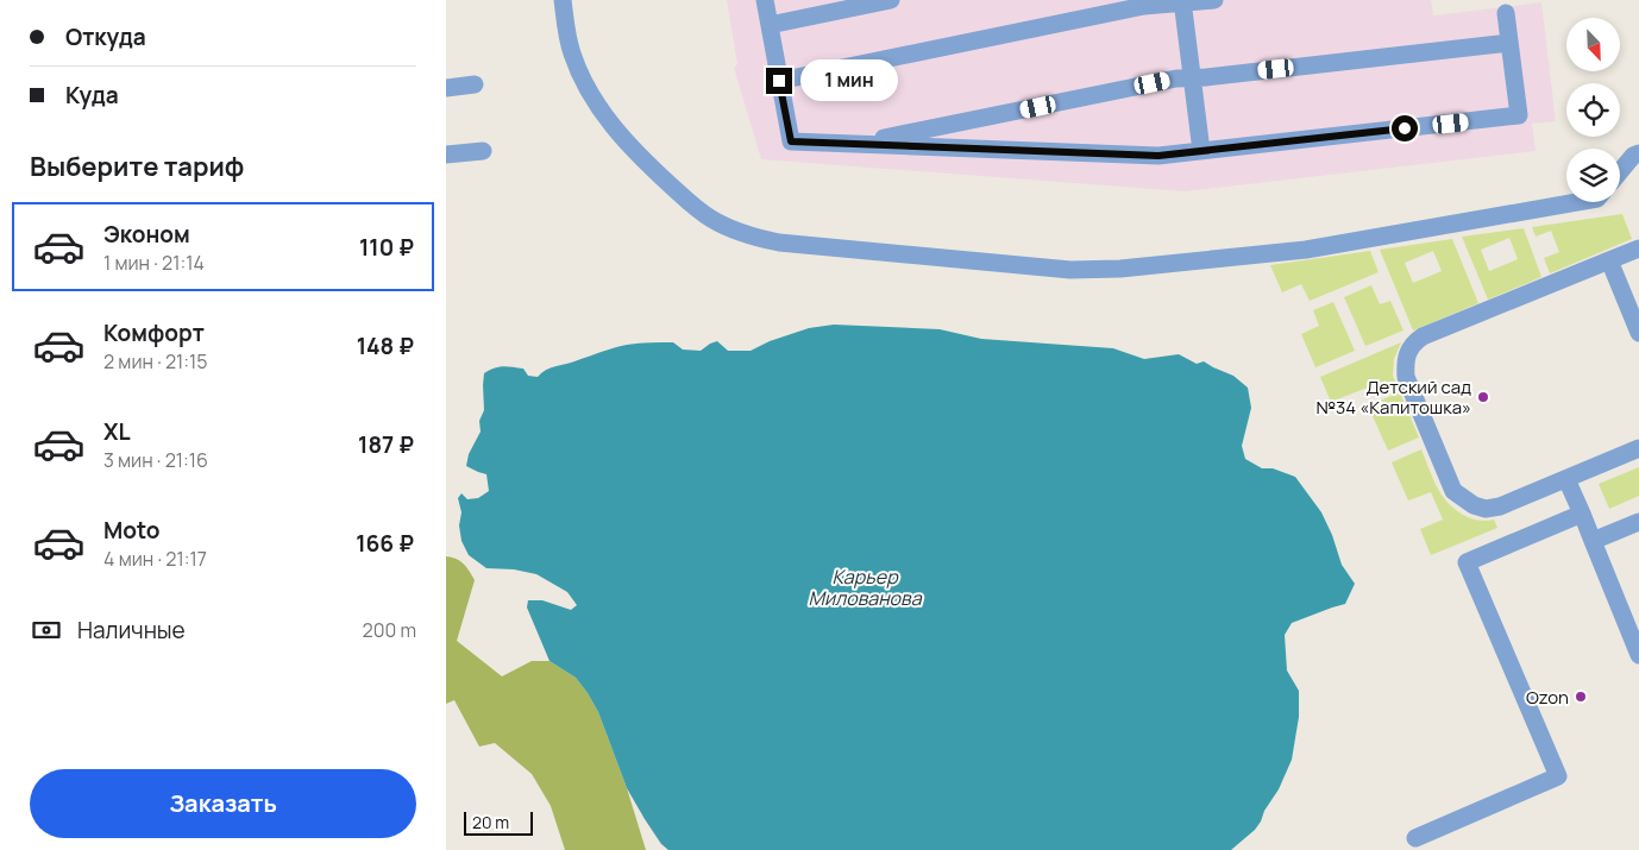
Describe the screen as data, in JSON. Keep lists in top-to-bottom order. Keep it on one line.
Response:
{"water":["Карьер Милованова"],"places":["Детский сад №34 «Капитошка»","Ozon"],"scale_bar":"20 m","north":"bottom right","page":{"banner":["Откуда","Куда"],"bubble":"1 мин","heading":"Выберите тариф","list":[{"name":"Эконом","note":"1 мин · 21:14","value":"110 ₽"},{"name":"Комфорт","note":"2 мин · 21:15","value":"148 ₽"},{"name":"XL","note":"3 мин · 21:16","value":"187 ₽"},{"name":"Moto","note":"4 мин · 21:17","value":"166 ₽"}],"pay":["Наличные","200 m"],"buttons":"Заказать","scale":"20 m"}}
